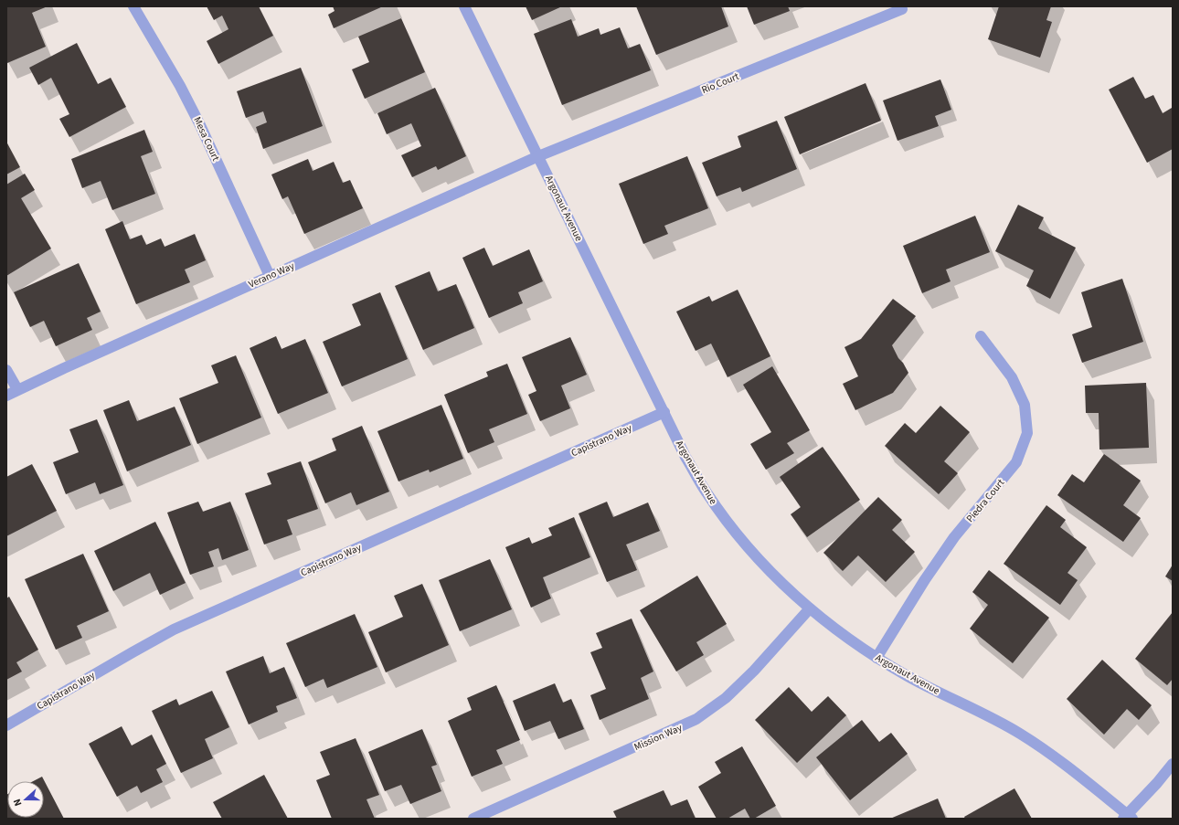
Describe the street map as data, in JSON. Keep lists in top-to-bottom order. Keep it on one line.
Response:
{"streets":{"street":["Rio Court","Mesa Court","Argonaut Avenue","Verano Way","Capistrano Way","Piedra Court","Mission Way"]},"crossings":[["Rio Court","Argonaut Avenue"],["Rio Court","Verano Way"],["Mesa Court","Verano Way"],["Argonaut Avenue","Verano Way"],["Argonaut Avenue","Capistrano Way"],["Argonaut Avenue","Piedra Court"],["Argonaut Avenue","Mission Way"]],"north":"left"}
